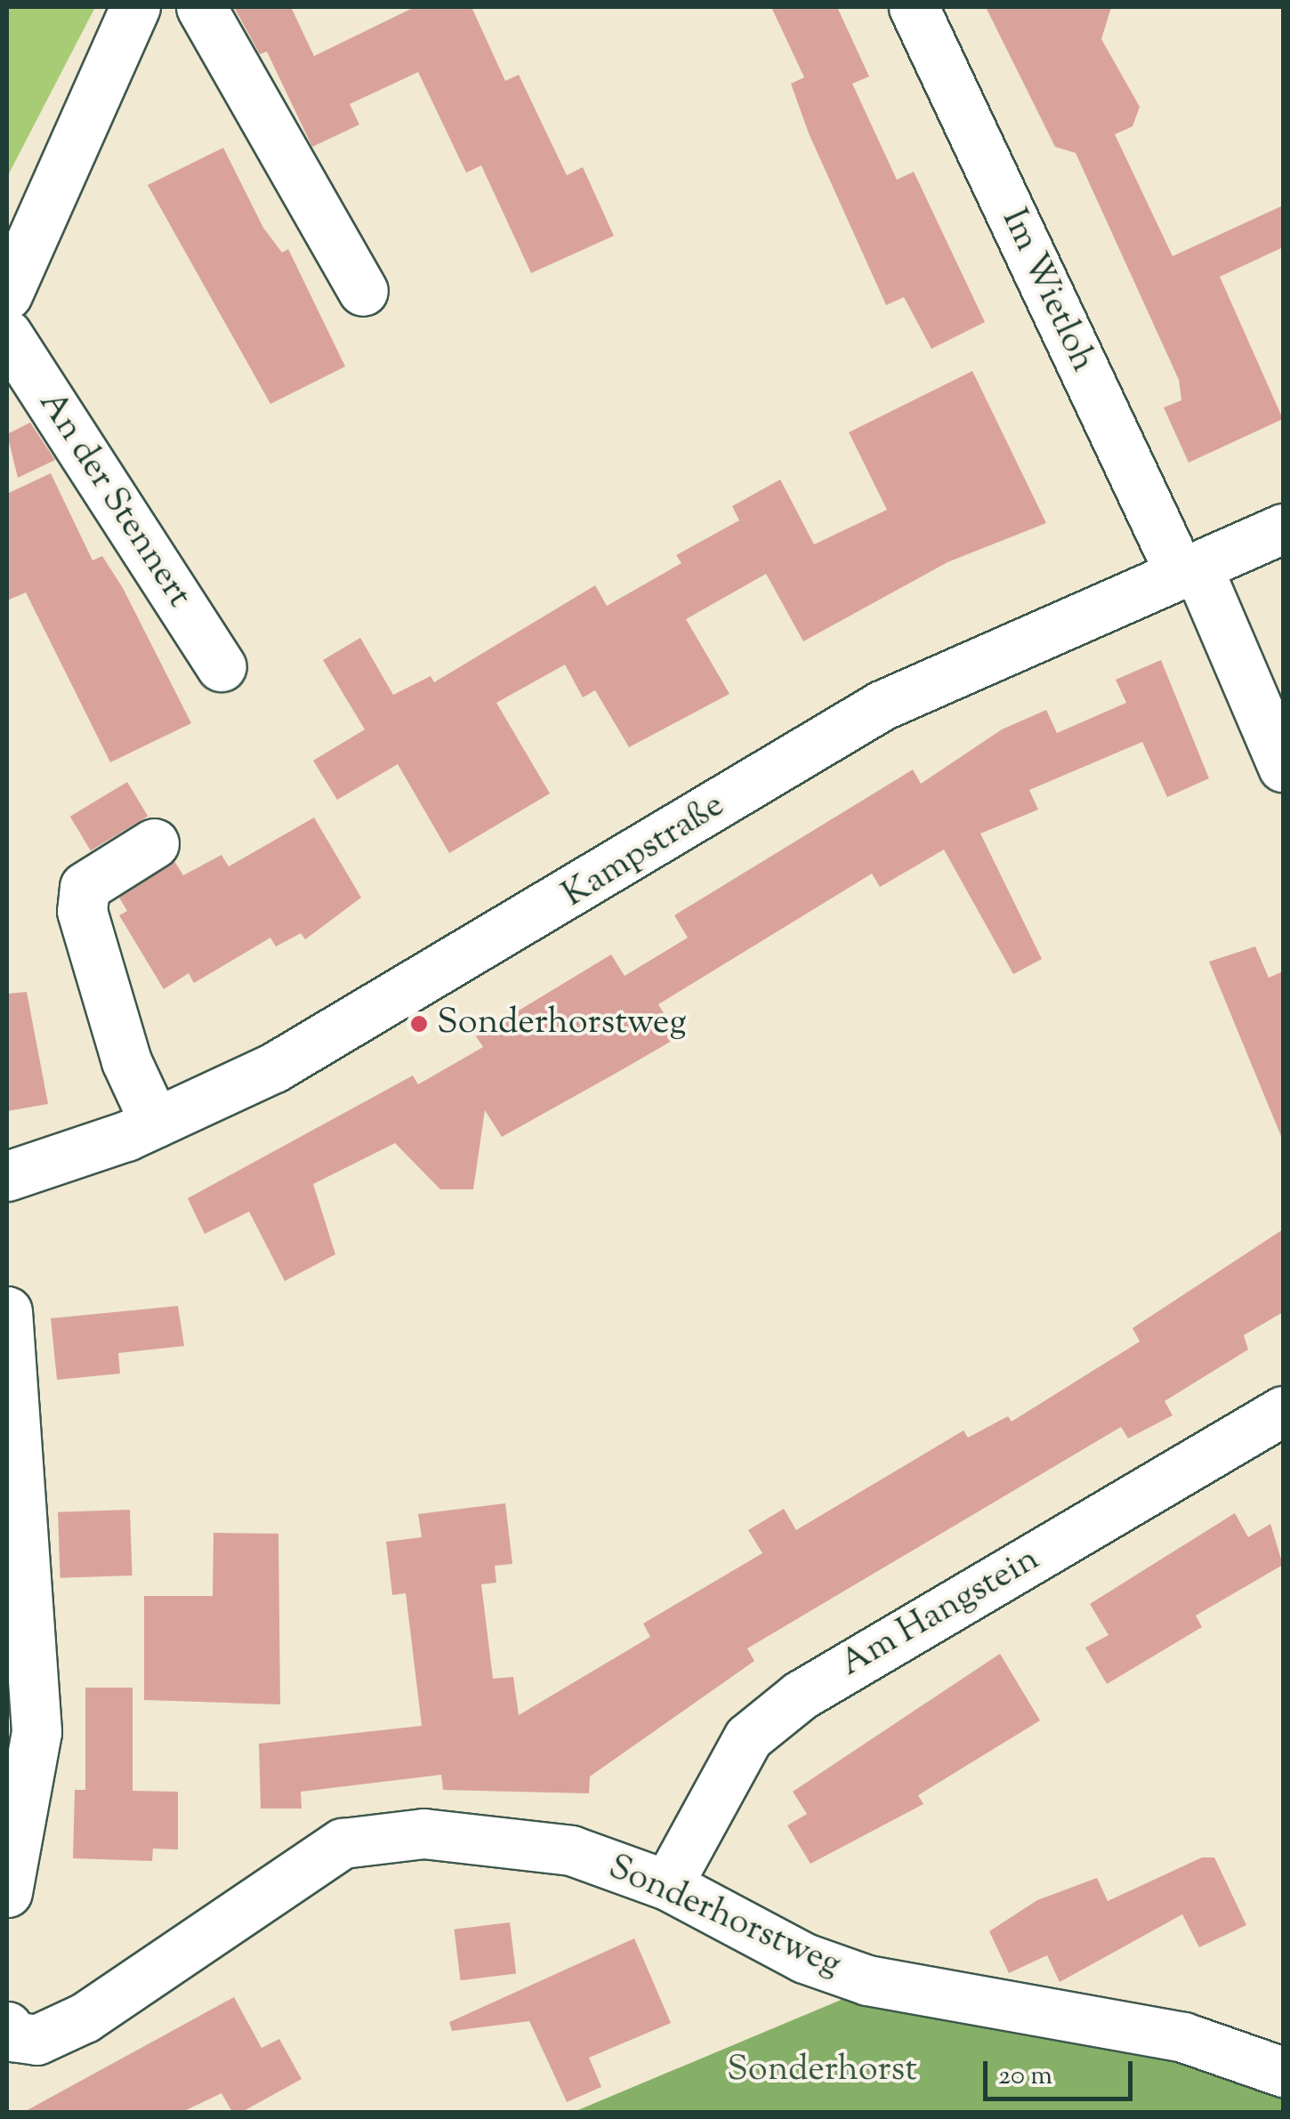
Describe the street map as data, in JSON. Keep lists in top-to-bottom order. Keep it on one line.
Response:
{"streets":{"street":["Im Wietloh","An der Stennert","Kampstraße","Am Hangstein","Sonderhorstweg"]},"crossings":[["Im Wietloh","Kampstraße"],["Am Hangstein","Sonderhorstweg"]],"parks":["Sonderhorst"],"places":["Sonderhorstweg"],"scale_bar":"20 m"}
